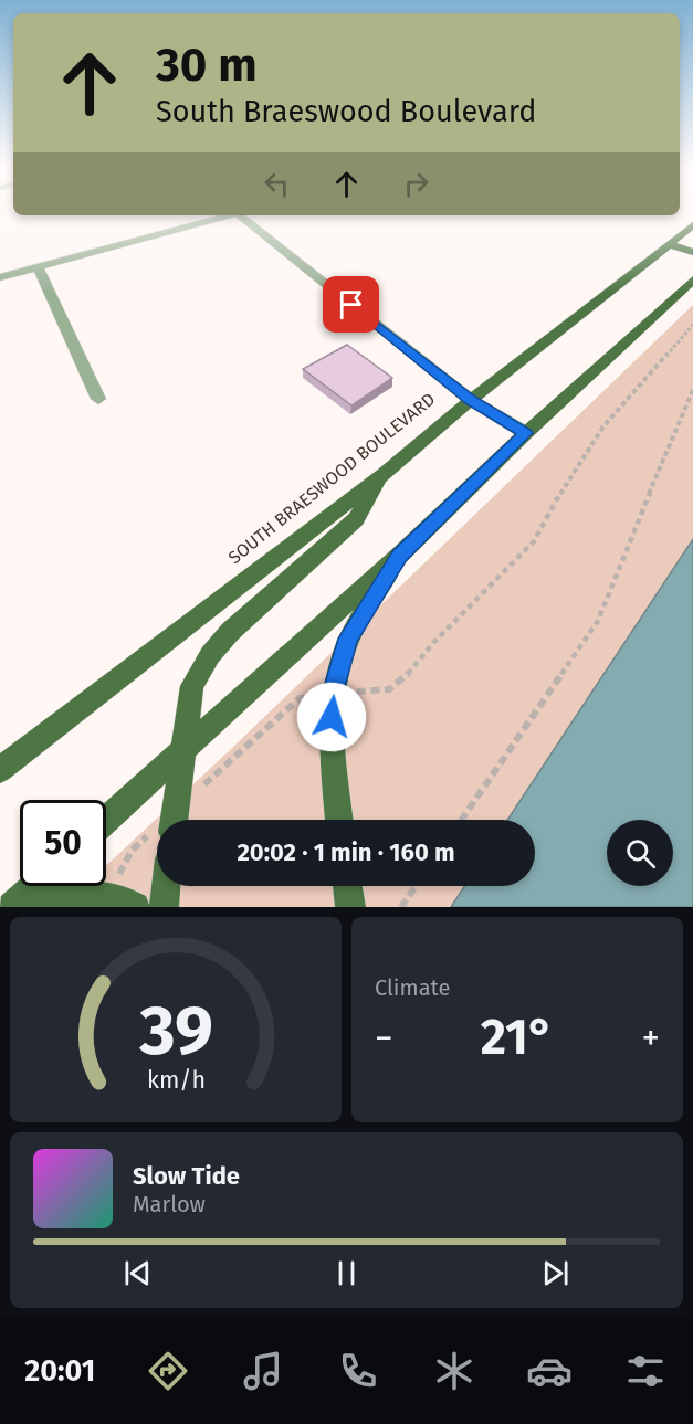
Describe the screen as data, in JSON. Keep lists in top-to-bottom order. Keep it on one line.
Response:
{"streets":{"main road":["SOUTH BRAESWOOD BOULEVARD"]},"page":{"turn":["30 m","South Braeswood Boulevard"],"limit":"50","trip":"20:02 · 1 min · 160 m","tile":"Climate","heat":["−","21°","+"],"song":["Slow Tide","Marlow"],"tabs":"20:01","gauge":["39","km/h"]}}
